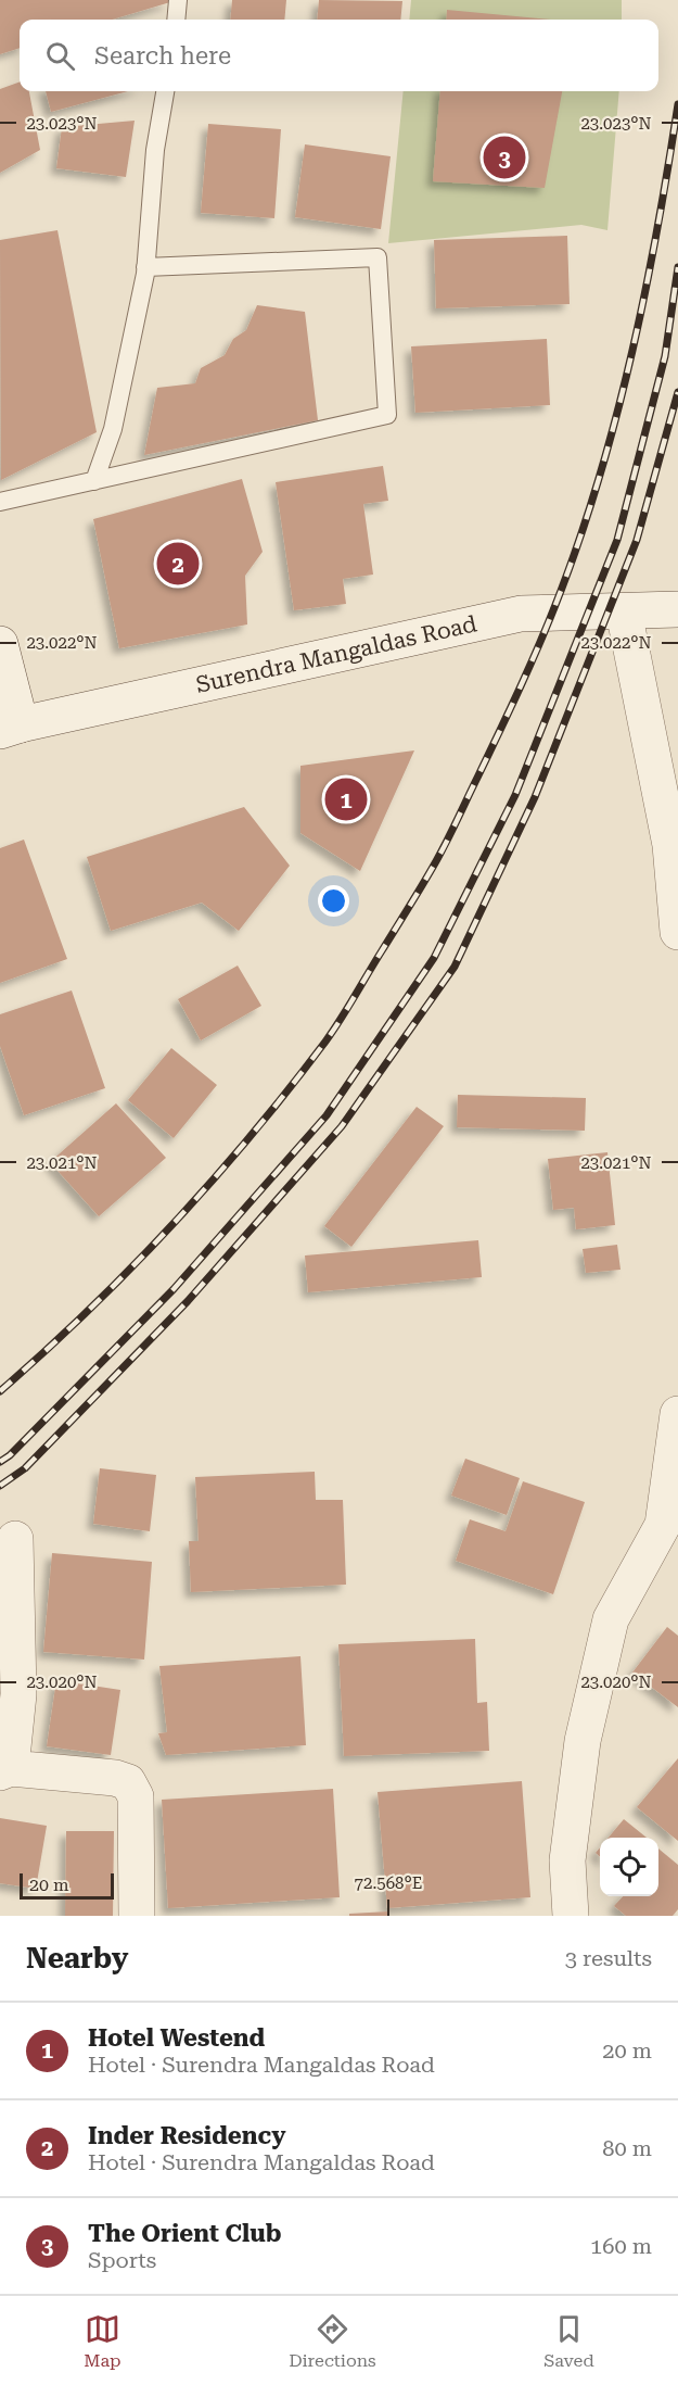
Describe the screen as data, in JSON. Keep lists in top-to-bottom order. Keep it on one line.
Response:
{"streets":{"street":["Surendra Mangaldas Road"]},"scale_bar":"20 m","page":{"search":"Search here","pins":["3","2","1"],"scale":"20 m","heading":["Nearby","3 results"],"list":[{"mark":"1","name":"Hotel Westend","note":"Hotel · Surendra Mangaldas Road","value":"20 m"},{"mark":"2","name":"Inder Residency","note":"Hotel · Surendra Mangaldas Road","value":"80 m"},{"mark":"3","name":"The Orient Club","note":"Sports","value":"160 m"}],"nav":["Map","Directions","Saved"]},"coordinates":["23.023°N","23.022°N","23.021°N","23.020°N","72.568°E"]}
